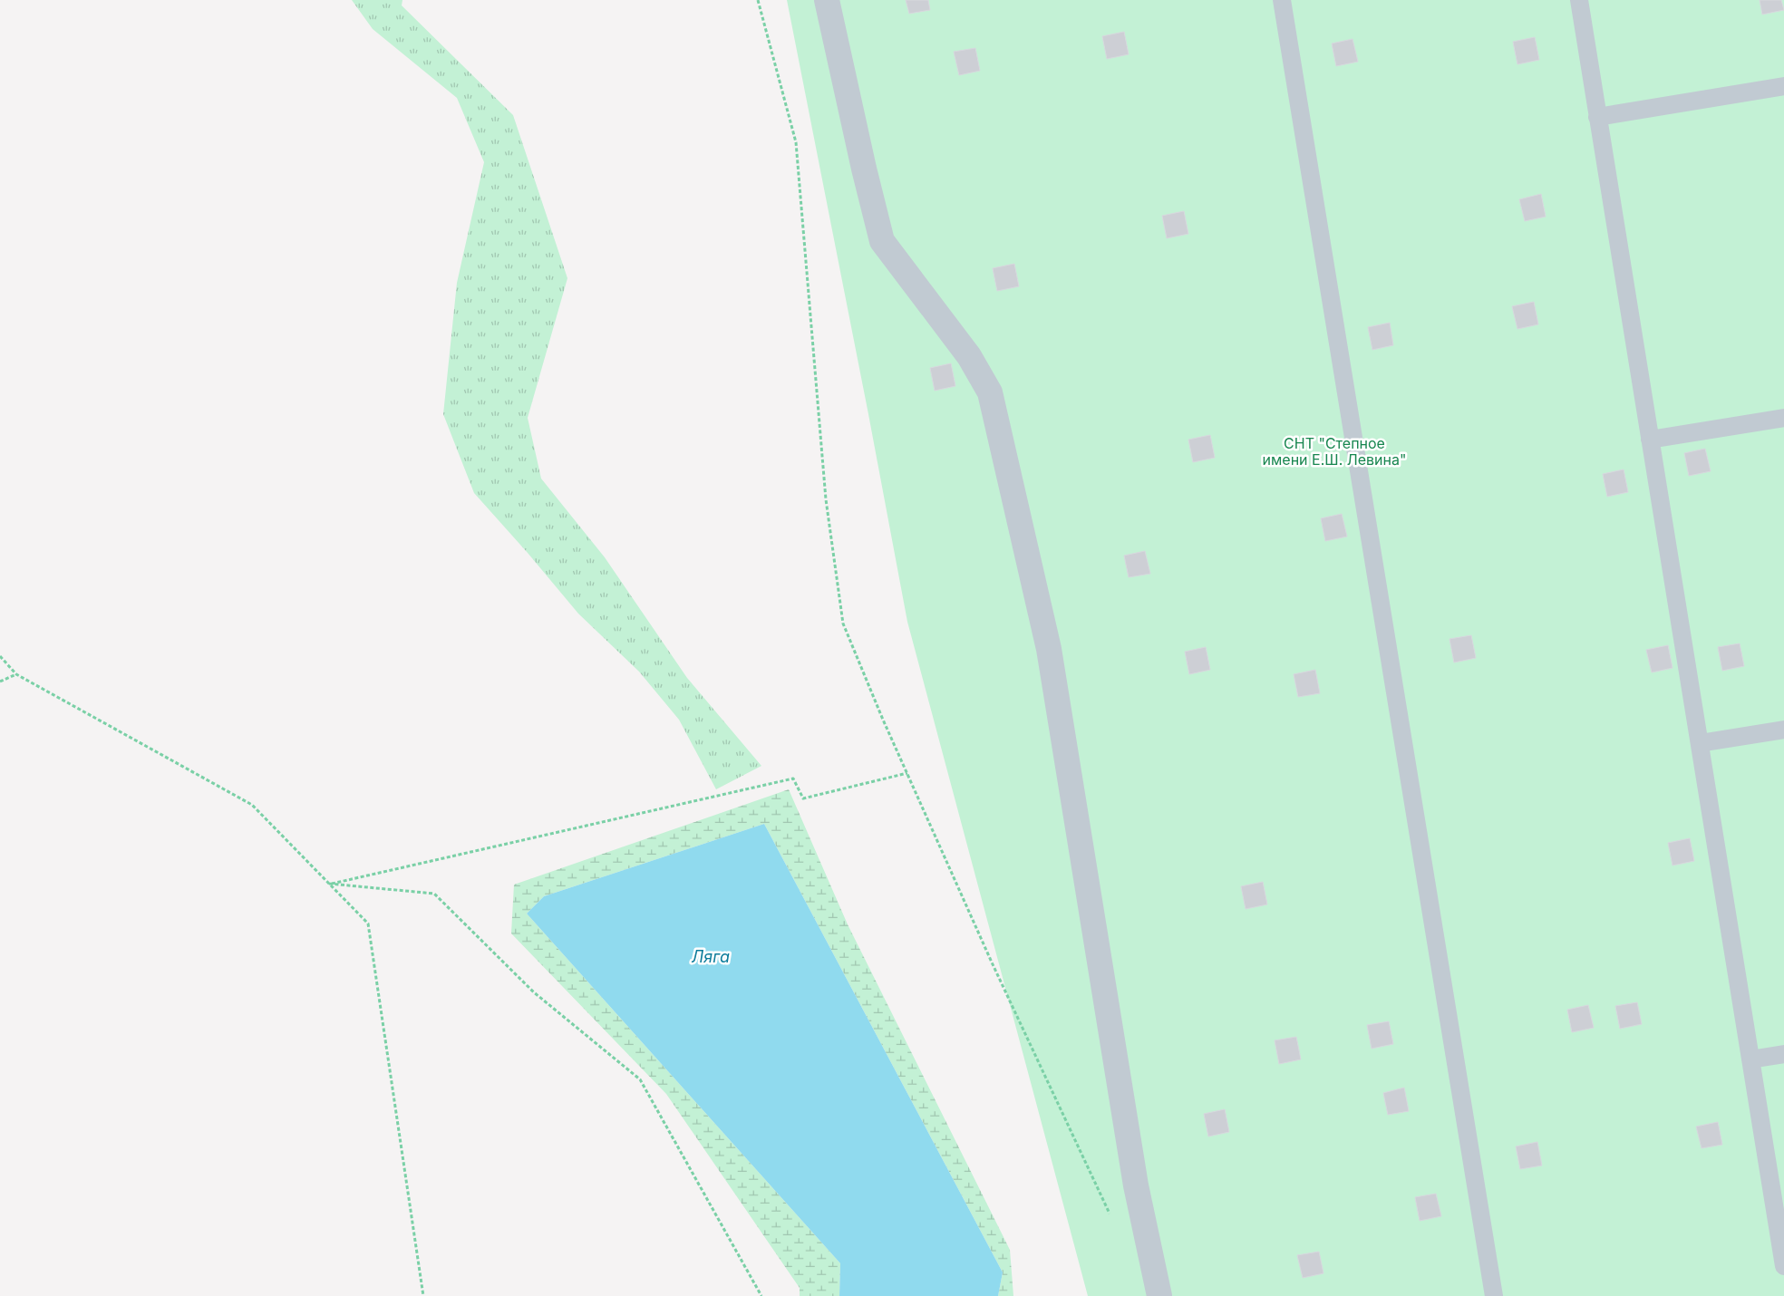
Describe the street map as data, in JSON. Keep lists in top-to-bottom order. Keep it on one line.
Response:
{"water":["Ляга"],"parks":["СНТ \"Степное имени Е.Ш. Левина\""]}
